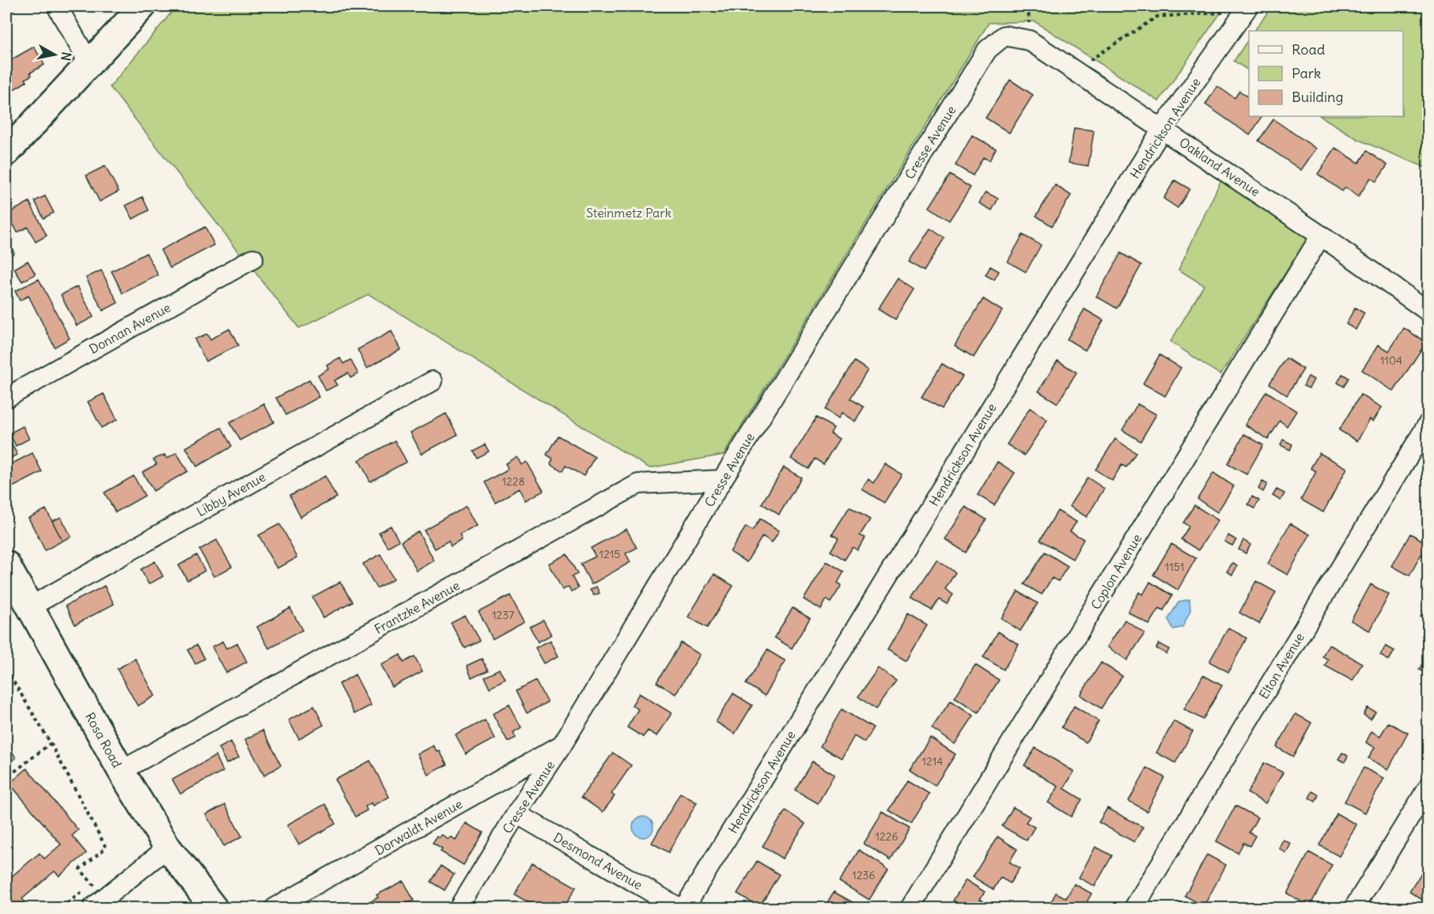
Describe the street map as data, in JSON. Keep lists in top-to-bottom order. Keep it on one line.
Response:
{"streets":{"street":["Hendrickson Avenue","Cresse Avenue","Oakland Avenue","Donnan Avenue","Libby Avenue","Coplon Avenue","Frantzke Avenue","Elton Avenue","Rosa Road","Dorwaldt Avenue","Desmond Avenue"]},"crossings":[["Hendrickson Avenue","Oakland Avenue"],["Cresse Avenue","Oakland Avenue"],["Cresse Avenue","Frantzke Avenue"],["Cresse Avenue","Dorwaldt Avenue"],["Cresse Avenue","Desmond Avenue"],["Oakland Avenue","Coplon Avenue"],["Libby Avenue","Rosa Road"],["Frantzke Avenue","Rosa Road"]],"parks":["Steinmetz Park"],"house_numbers":["1104","1228","1215","1151","1237","1214","1226","1236"],"legend":["Road","Park","Building"],"north":"right"}
